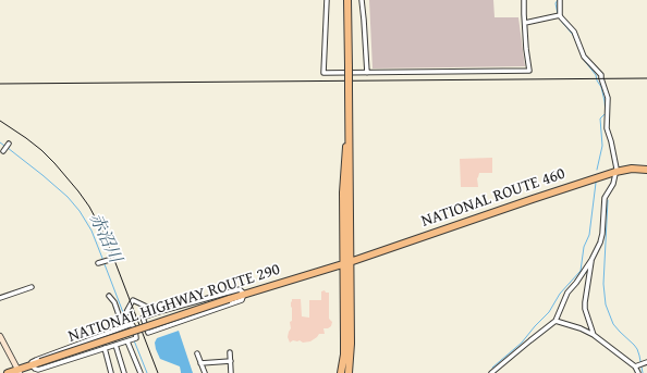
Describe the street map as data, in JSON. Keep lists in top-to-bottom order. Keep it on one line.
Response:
{"streets":{"highway":["NATIONAL ROUTE 460","NATIONAL HIGHWAY ROUTE 290"]},"crossings":[["NATIONAL ROUTE 460","NATIONAL HIGHWAY ROUTE 290"]],"water":["赤沼川"]}
